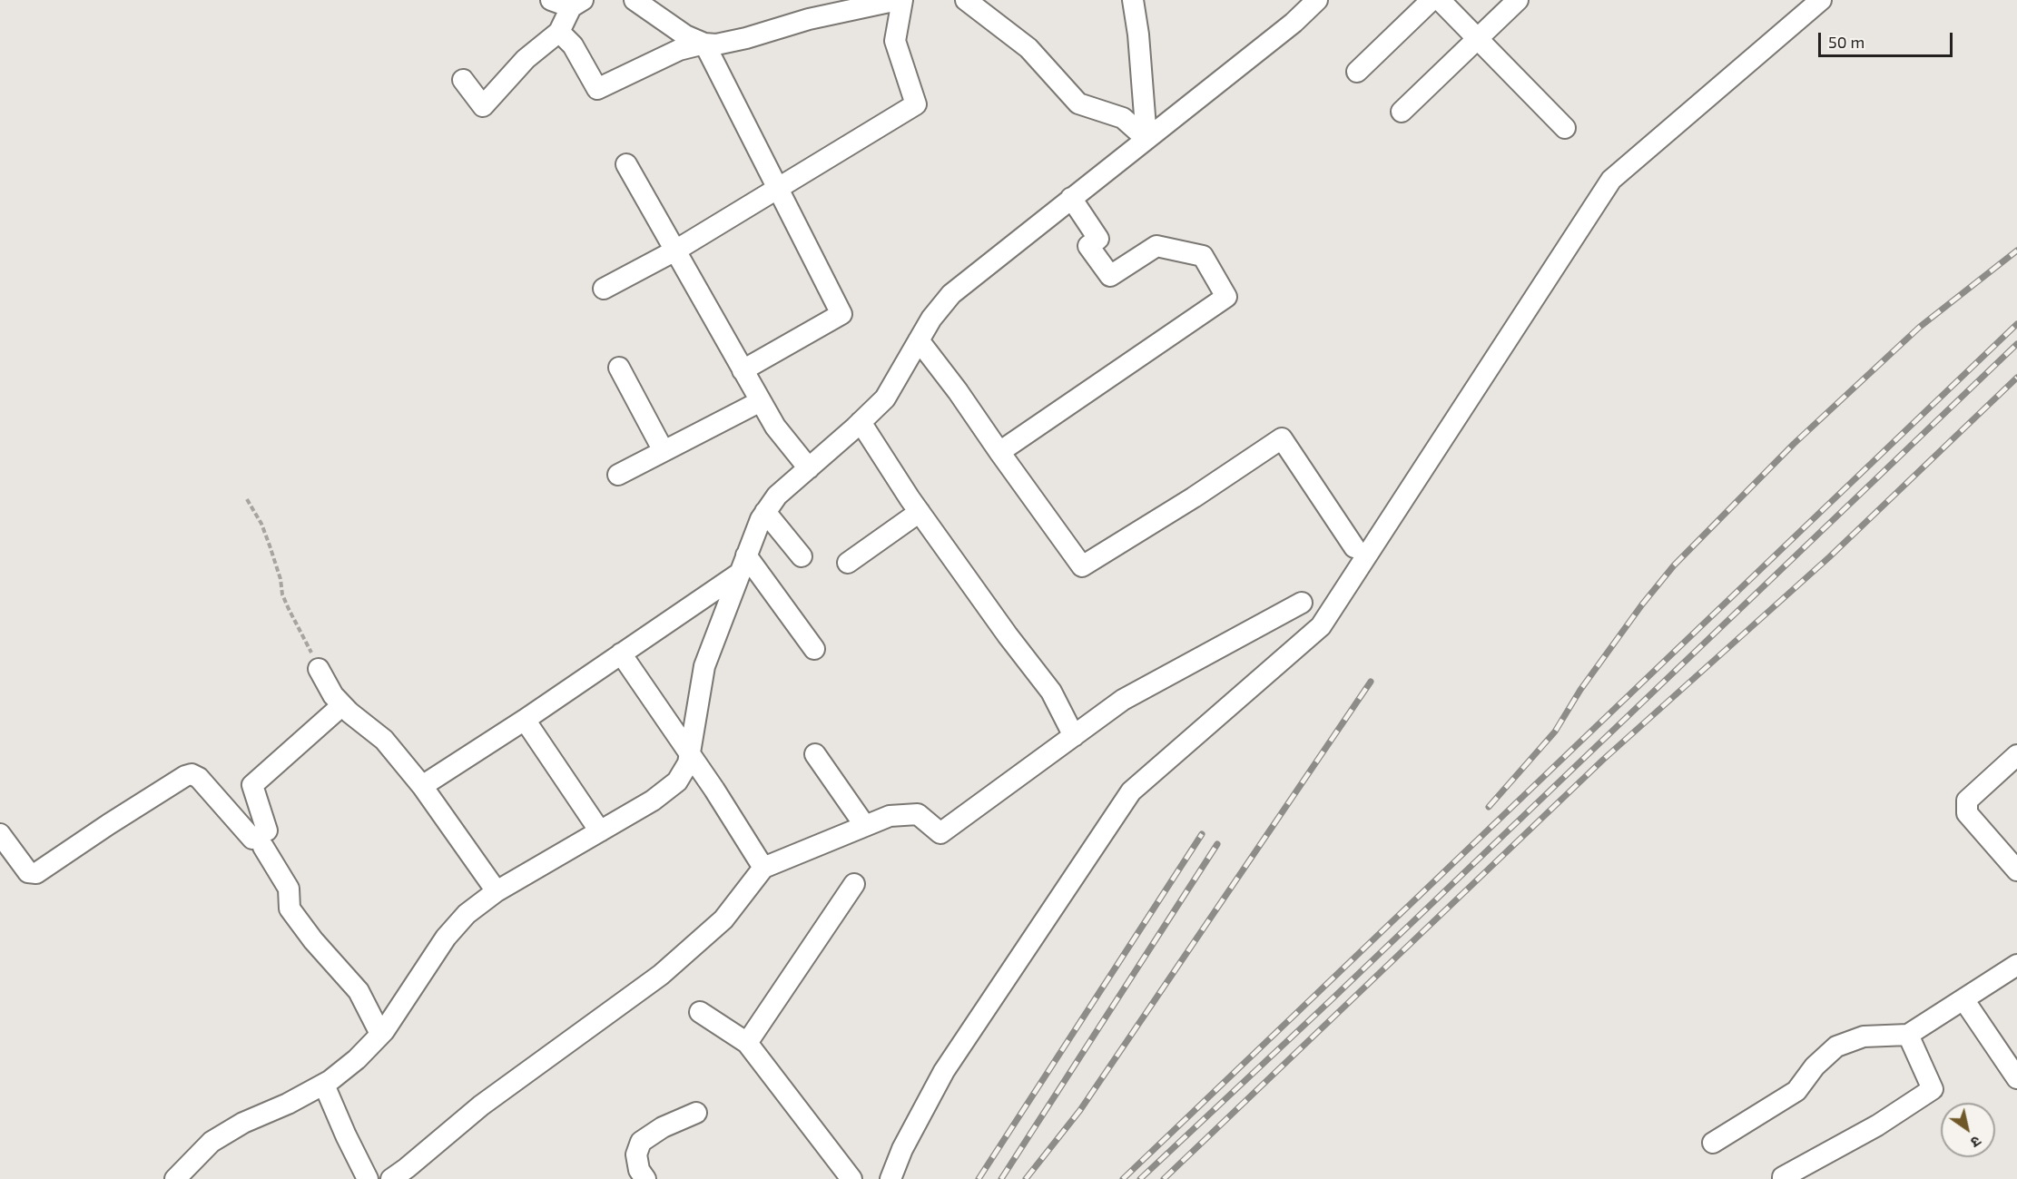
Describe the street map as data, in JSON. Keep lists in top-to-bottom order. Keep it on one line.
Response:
{"scale_bar":"50 m","north":"bottom right"}
